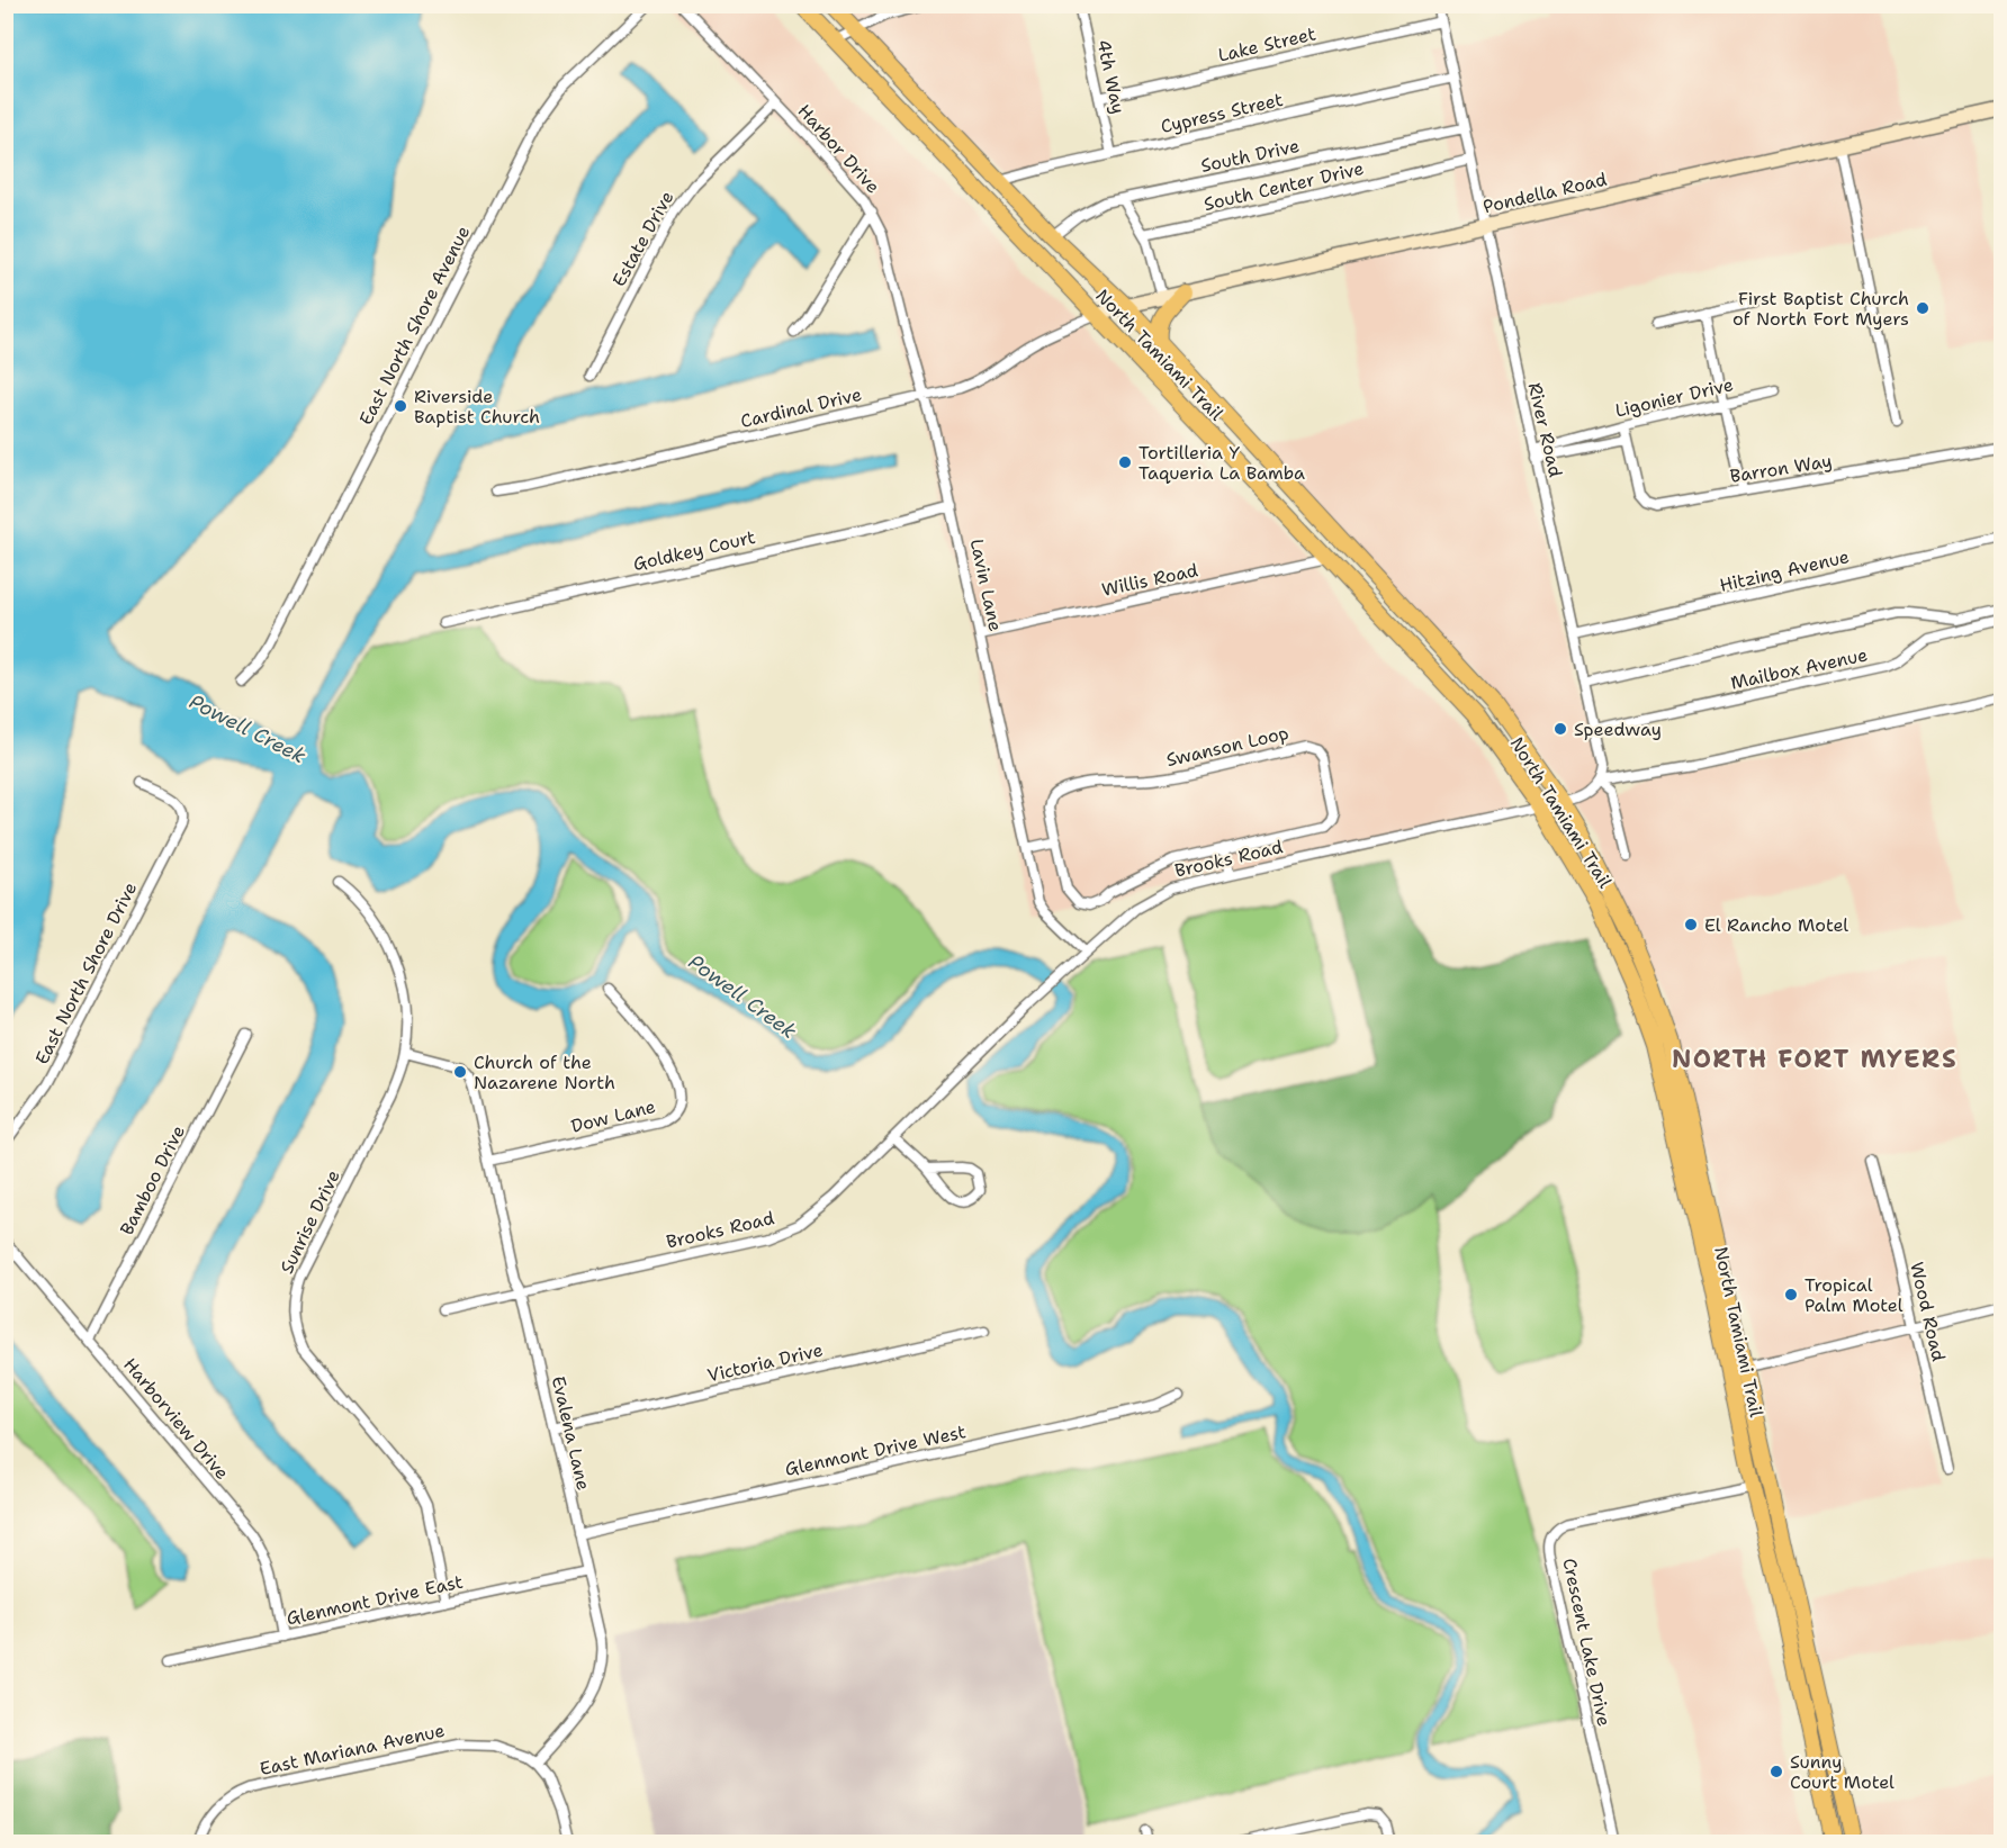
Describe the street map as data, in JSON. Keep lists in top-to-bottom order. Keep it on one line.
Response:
{"streets":{"main road":["Pondella Road","North Tamiami Trail"],"street":["Lake Street","4th Way","Cypress Street","Harbor Drive","South Drive","South Center Drive","Estate Drive","East North Shore Avenue","Ligonier Drive","Cardinal Drive","River Road","Barron Way","Goldkey Court","Hitzing Avenue","Willis Road","Lavin Lane","Mailbox Avenue","Swanson Loop","Brooks Road","East North Shore Drive","Dow Lane","Bamboo Drive","Sunrise Drive","Wood Road","Victoria Drive","Harborview Drive","Evalena Lane","Glenmont Drive West","Glenmont Drive East","Crescent Lake Drive","East Mariana Avenue"]},"crossings":[["Lake Street","4th Way"],["Lake Street","River Road"],["4th Way","Cypress Street"],["Cypress Street","North Tamiami Trail"],["Cypress Street","River Road"],["Harbor Drive","Estate Drive"],["Harbor Drive","Lavin Lane"],["South Drive","North Tamiami Trail"],["South Drive","River Road"],["South Center Drive","River Road"],["Pondella Road","North Tamiami Trail"],["Pondella Road","Cardinal Drive"],["Pondella Road","River Road"],["North Tamiami Trail","Cardinal Drive"],["North Tamiami Trail","Willis Road"],["North Tamiami Trail","Brooks Road"],["North Tamiami Trail","Crescent Lake Drive"],["Ligonier Drive","River Road"],["Ligonier Drive","Barron Way"],["Cardinal Drive","Lavin Lane"],["River Road","Hitzing Avenue"],["River Road","Mailbox Avenue"],["Goldkey Court","Lavin Lane"],["Willis Road","Lavin Lane"],["Lavin Lane","Brooks Road"],["Brooks Road","Evalena Lane"],["Dow Lane","Evalena Lane"],["Bamboo Drive","Harborview Drive"],["Sunrise Drive","Evalena Lane"],["Sunrise Drive","Glenmont Drive East"],["Victoria Drive","Evalena Lane"],["Harborview Drive","Glenmont Drive East"],["Evalena Lane","Glenmont Drive West"],["Evalena Lane","Glenmont Drive East"],["Evalena Lane","East Mariana Avenue"]],"districts":["NORTH FORT MYERS"],"water":["Powell Creek"],"places":["First Baptist Church of North Fort Myers","Riverside Baptist Church","Tortilleria Y Taqueria La Bamba","Speedway","El Rancho Motel","Church of the Nazarene North","Tropical Palm Motel","Sunny Court Motel"]}
